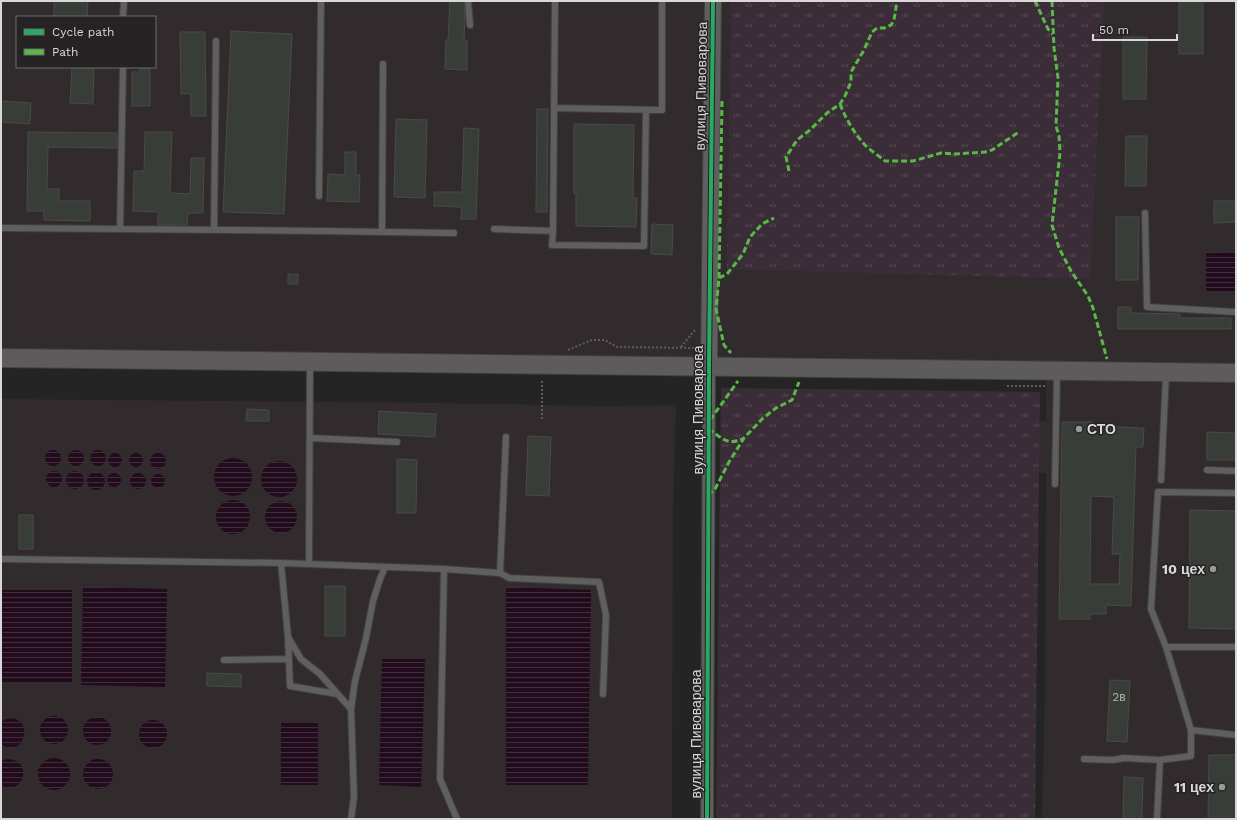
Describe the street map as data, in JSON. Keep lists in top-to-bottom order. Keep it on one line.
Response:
{"streets":{"street":["вулиця Пивоварова"]},"places":["СТО","10 цех","11 цех"],"house_numbers":["2в"],"legend":["Cycle path","Path"],"scale_bar":"50 m"}
